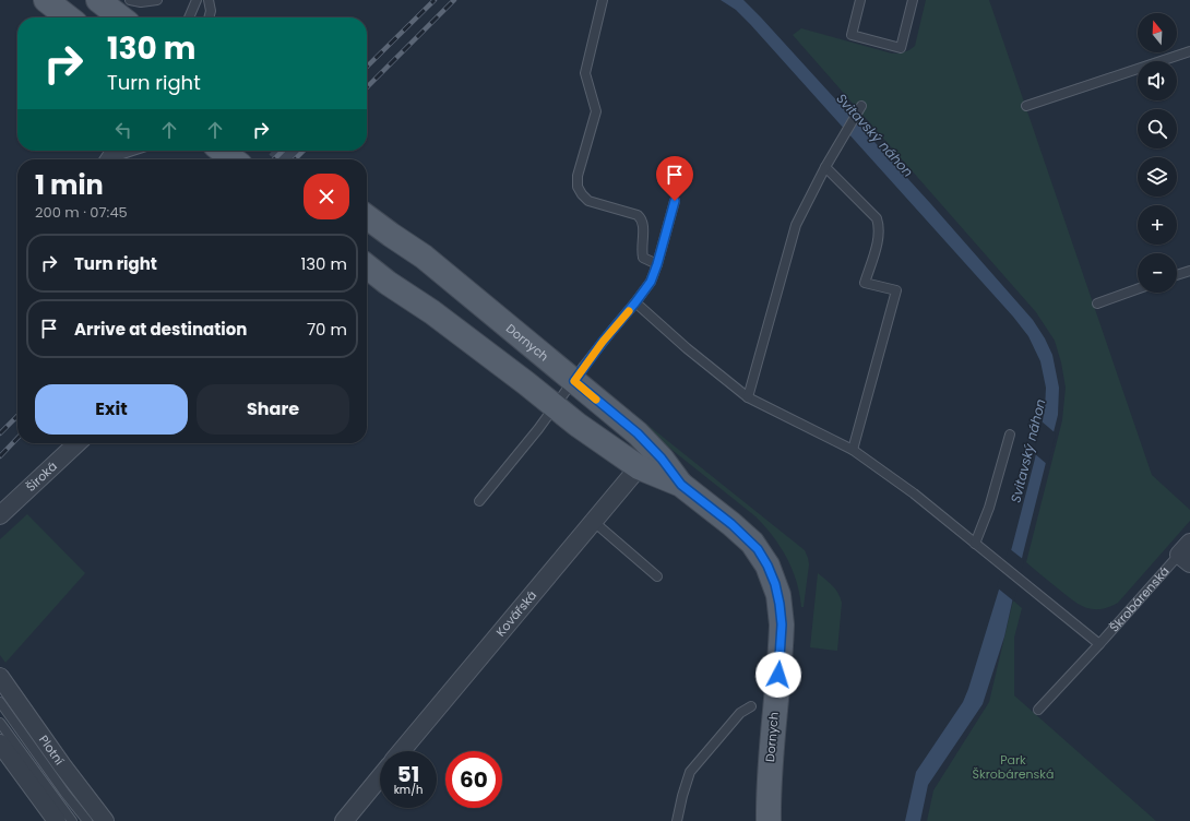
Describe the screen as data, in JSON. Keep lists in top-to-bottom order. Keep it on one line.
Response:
{"streets":{"main road":["Dornych"],"street":["Široká","Kovářská","Plotní"],"lane":["Škrobárenská"]},"crossings":[["Dornych","Kovářská"]],"water":["Svitavský náhon"],"parks":["Park Škrobárenská"],"north":"top","page":{"map_buttons":["+","−"],"turn":["130 m","Turn right"],"heading":["1 min","200 m · 07:45"],"list":[{"name":"Turn right","value":"130 m"},{"name":"Arrive at destination","value":"70 m"}],"buttons":["Exit","Share"],"speed":"51 km/h","limit":"60"}}
